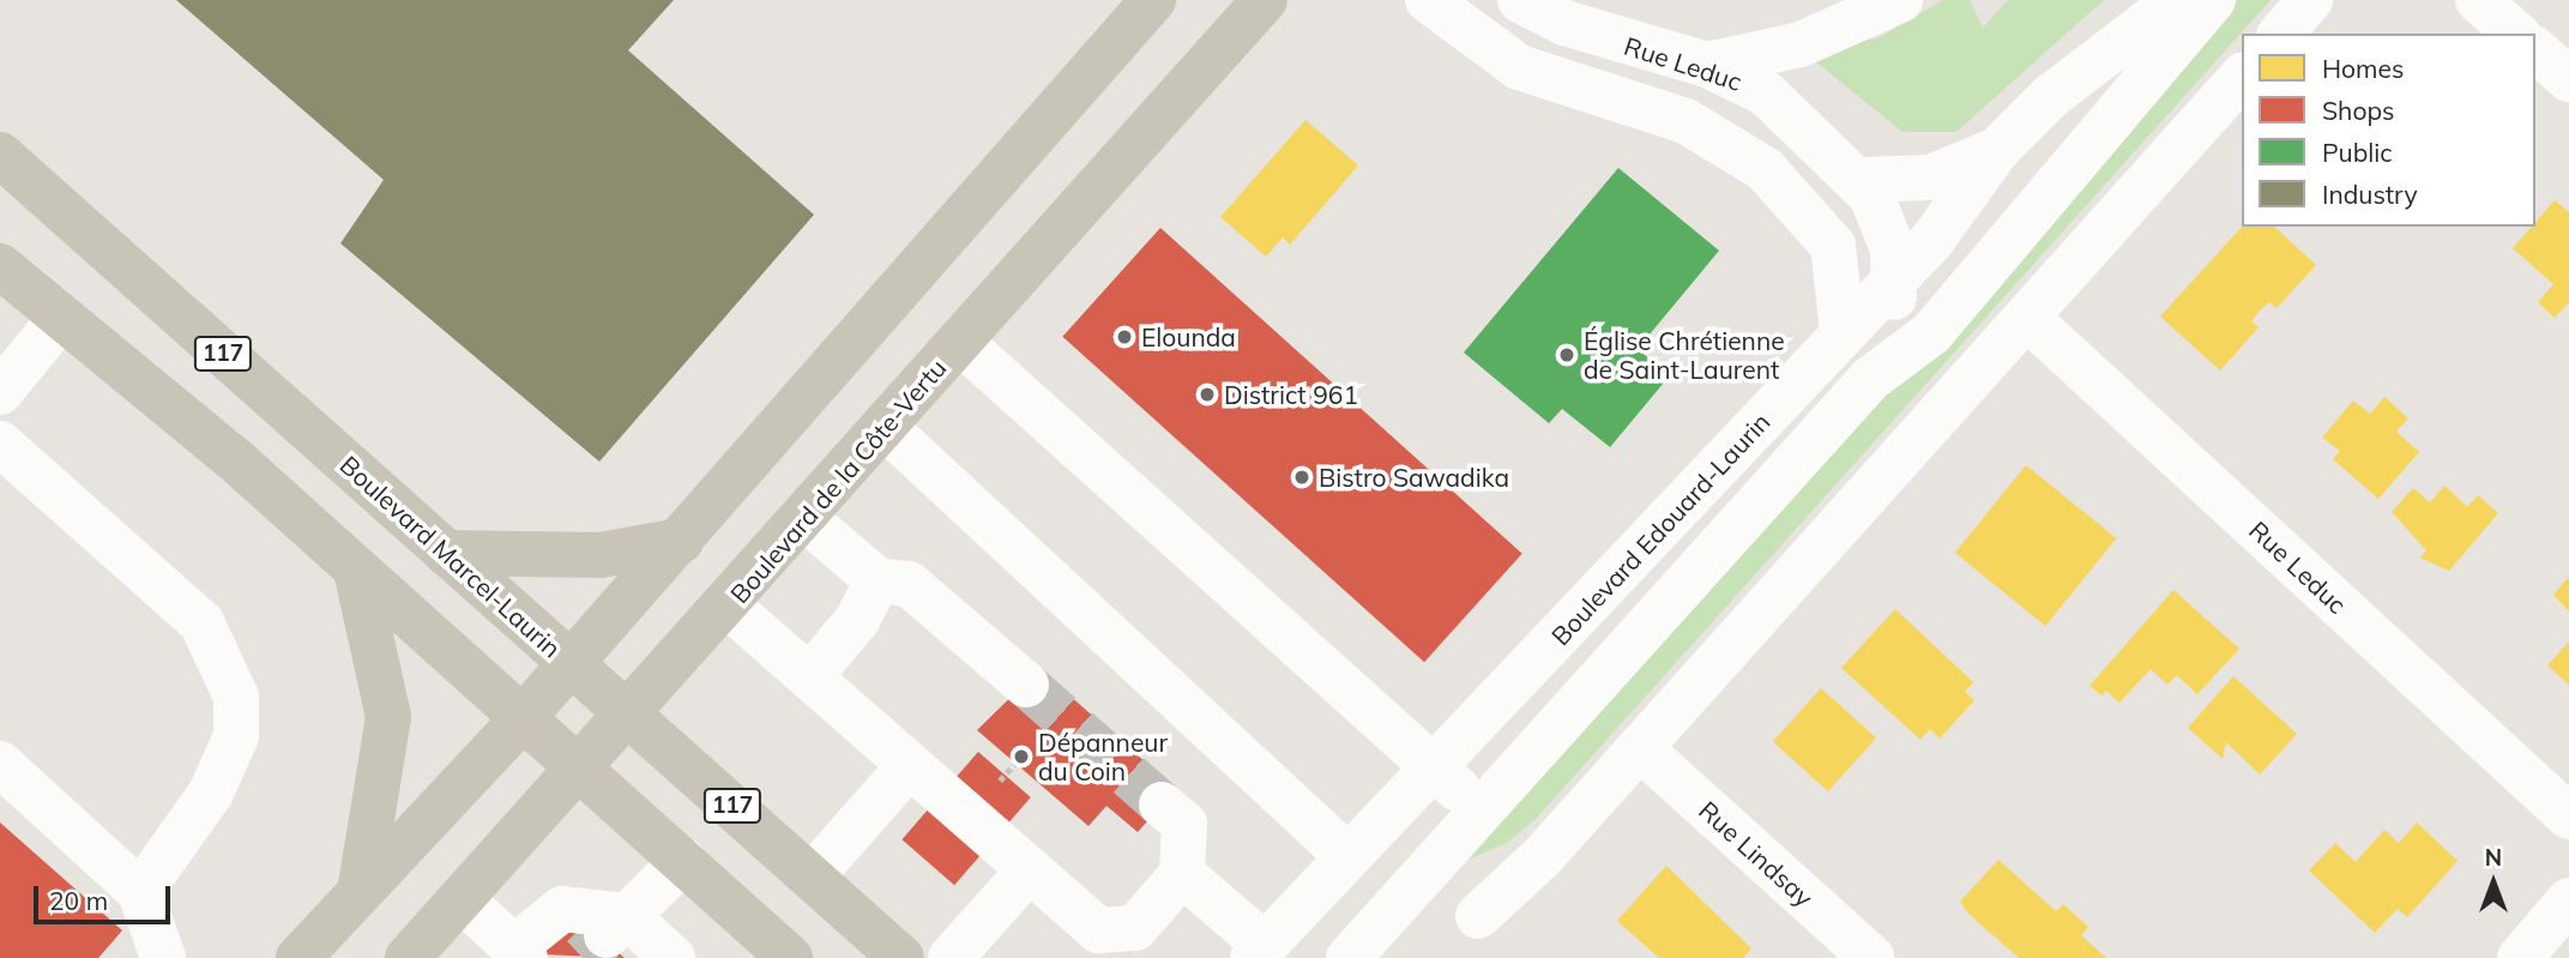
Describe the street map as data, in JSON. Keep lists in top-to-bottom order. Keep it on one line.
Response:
{"streets":{"main road":["117","Boulevard de la Côte-Vertu","Boulevard Marcel-Laurin"],"street":["Rue Leduc","Boulevard Edouard-Laurin","Rue Lindsay"]},"crossings":[["Rue Leduc","Boulevard Edouard-Laurin"],["Boulevard de la Côte-Vertu","Boulevard Marcel-Laurin"]],"places":["Elounda","Église Chrétienne de Saint-Laurent","District 961","Bistro Sawadika","Dépanneur du Coin"],"legend":["Homes","Shops","Public","Industry"],"scale_bar":"20 m","north":"top"}
